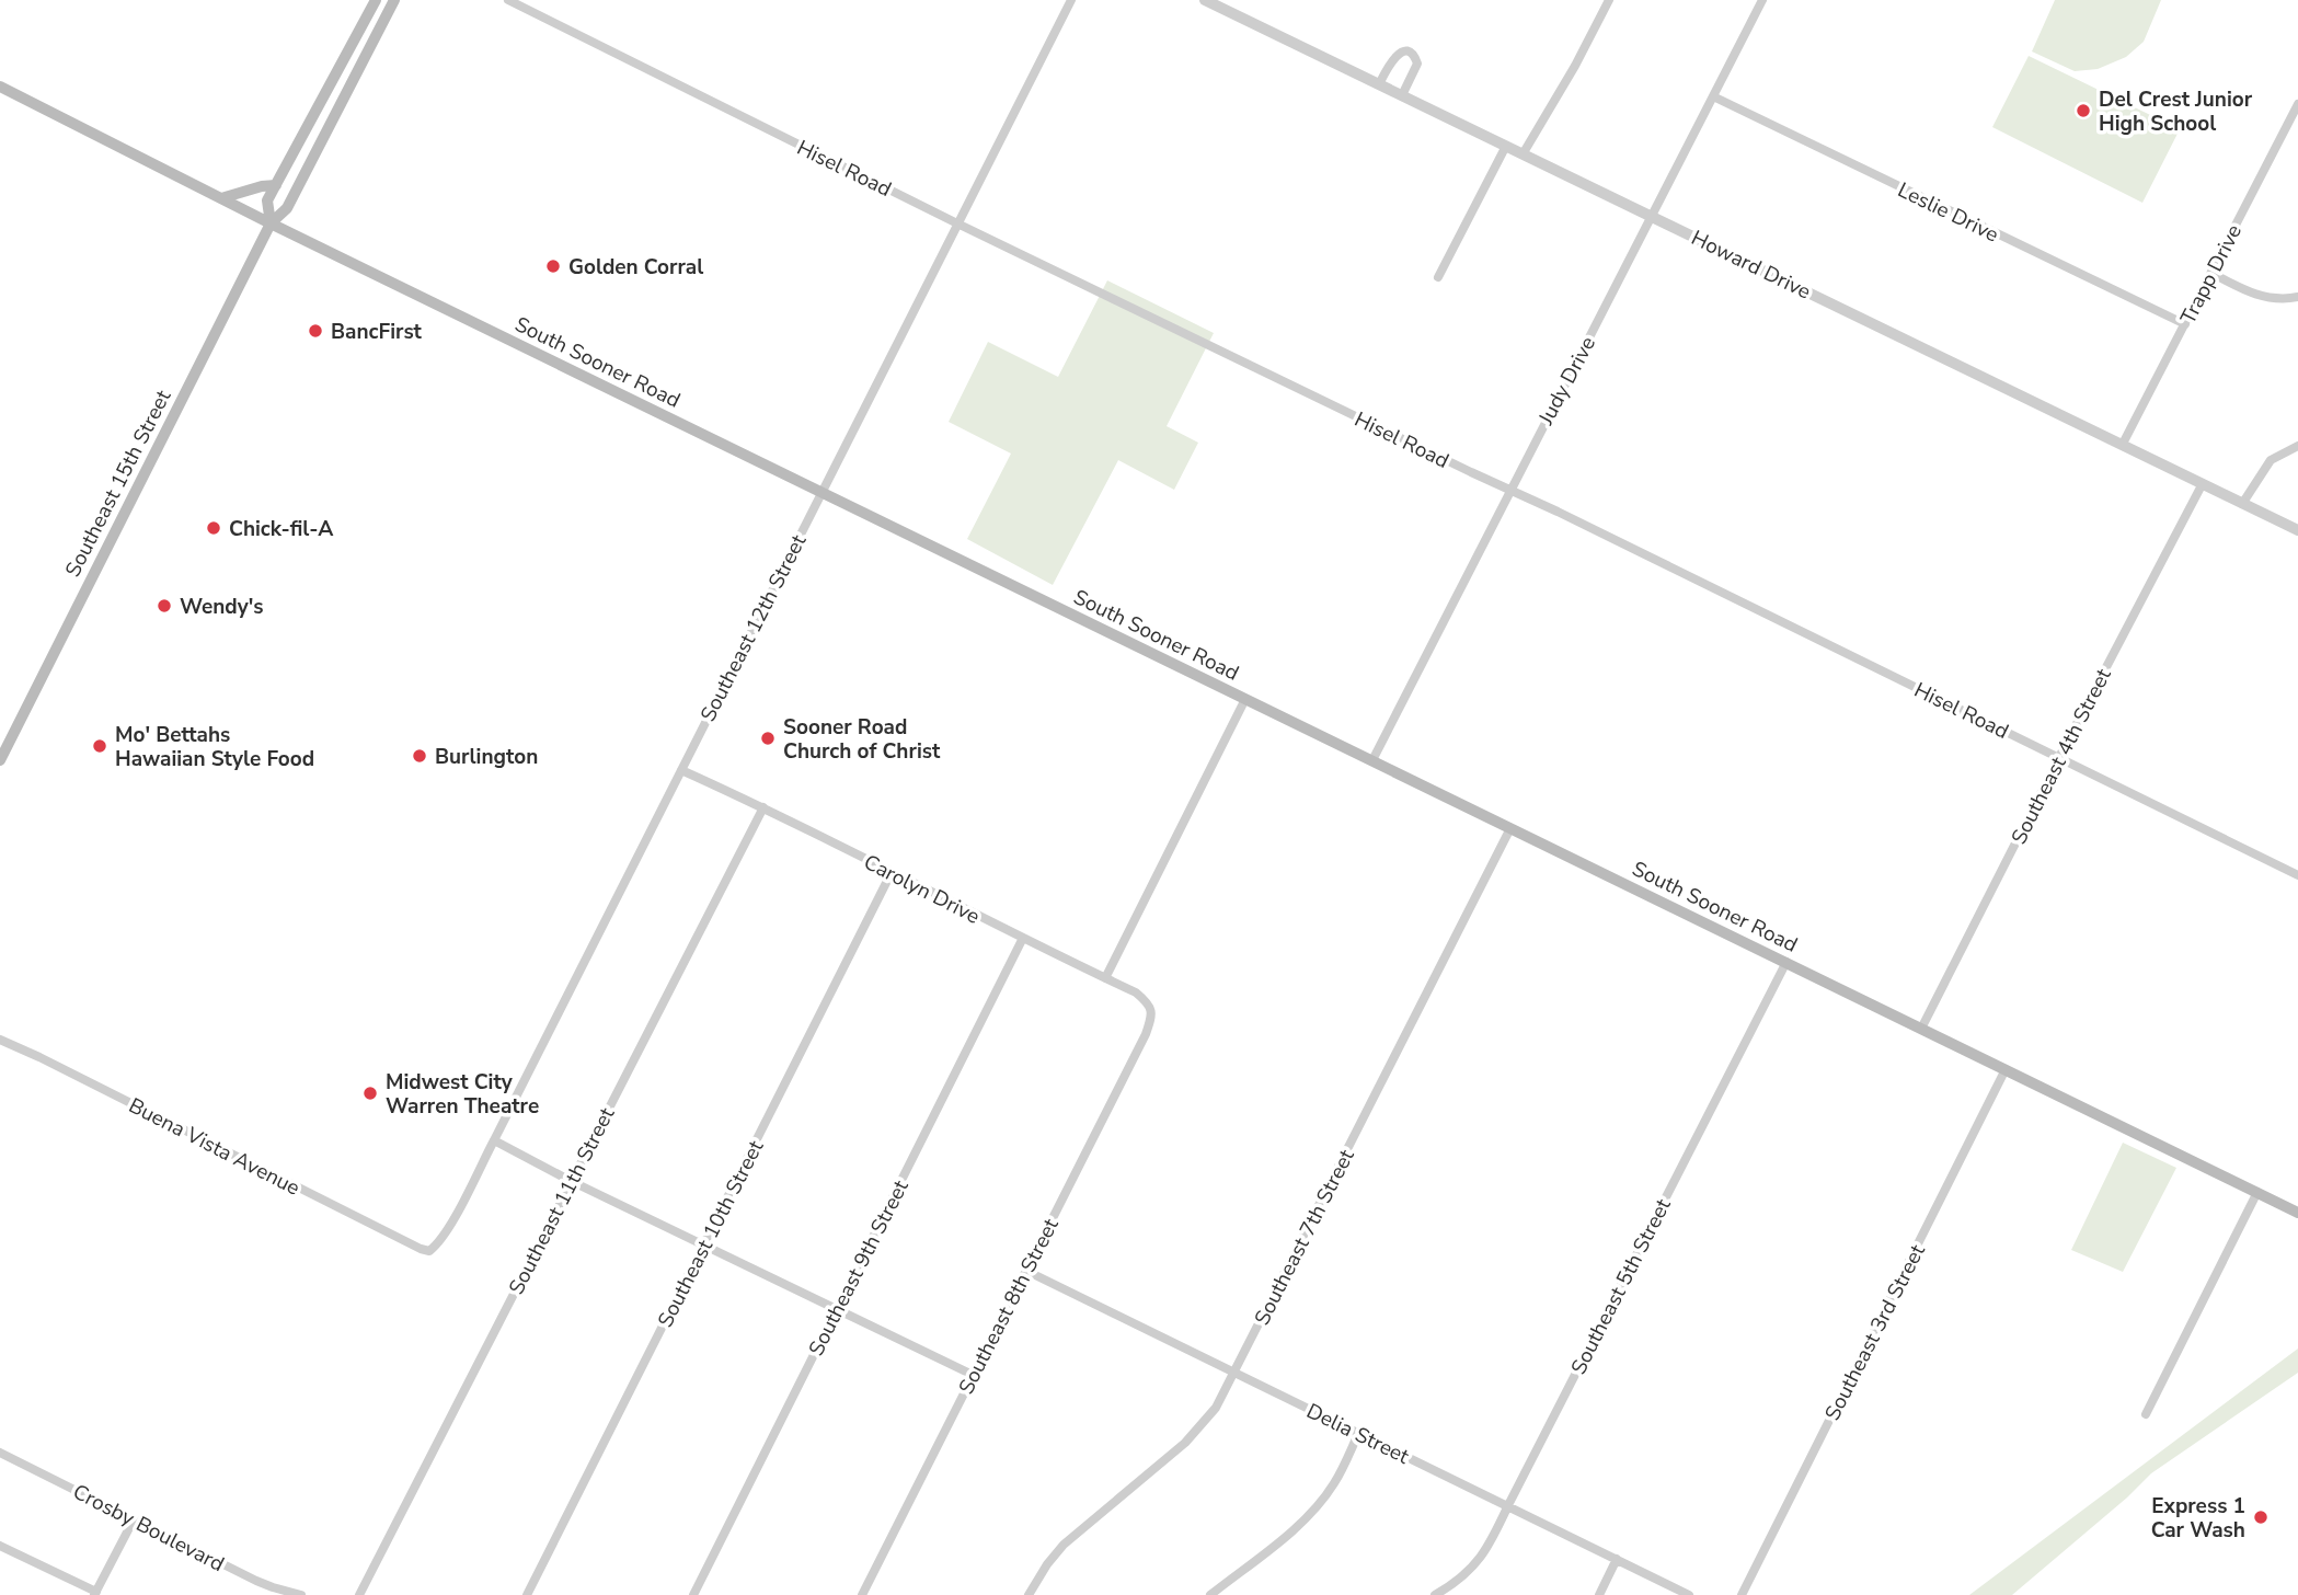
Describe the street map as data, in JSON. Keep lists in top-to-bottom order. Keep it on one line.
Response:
{"streets":{"main road":["South Sooner Road","Southeast 15th Street"],"street":["Hisel Road","Leslie Drive","Howard Drive","Trapp Drive","Judy Drive","Southeast 12th Street","Southeast 4th Street","Carolyn Drive","Buena Vista Avenue","Southeast 11th Street","Southeast 10th Street","Southeast 7th Street","Southeast 9th Street","Southeast 5th Street","Southeast 8th Street","Southeast 3rd Street","Delia Street","Crosby Boulevard"]},"crossings":[["Hisel Road","Judy Drive"],["Hisel Road","Southeast 12th Street"],["Hisel Road","Southeast 4th Street"],["Leslie Drive","Trapp Drive"],["Leslie Drive","Judy Drive"],["Howard Drive","Trapp Drive"],["Howard Drive","Judy Drive"],["Howard Drive","Southeast 4th Street"],["South Sooner Road","Judy Drive"],["South Sooner Road","Southeast 15th Street"],["South Sooner Road","Southeast 12th Street"],["South Sooner Road","Southeast 4th Street"],["South Sooner Road","Southeast 7th Street"],["South Sooner Road","Southeast 5th Street"],["South Sooner Road","Southeast 3rd Street"],["Southeast 12th Street","Carolyn Drive"],["Southeast 12th Street","Buena Vista Avenue"],["Carolyn Drive","Southeast 11th Street"],["Carolyn Drive","Southeast 10th Street"],["Carolyn Drive","Southeast 9th Street"],["Carolyn Drive","Southeast 8th Street"],["Southeast 7th Street","Delia Street"],["Southeast 5th Street","Delia Street"],["Southeast 8th Street","Delia Street"]],"places":["Del Crest Junior High School","Golden Corral","BancFirst","Chick-fil-A","Wendy's","Sooner Road Church of Christ","Mo' Bettahs Hawaiian Style Food","Burlington","Midwest City Warren Theatre","Express 1 Car Wash"]}
